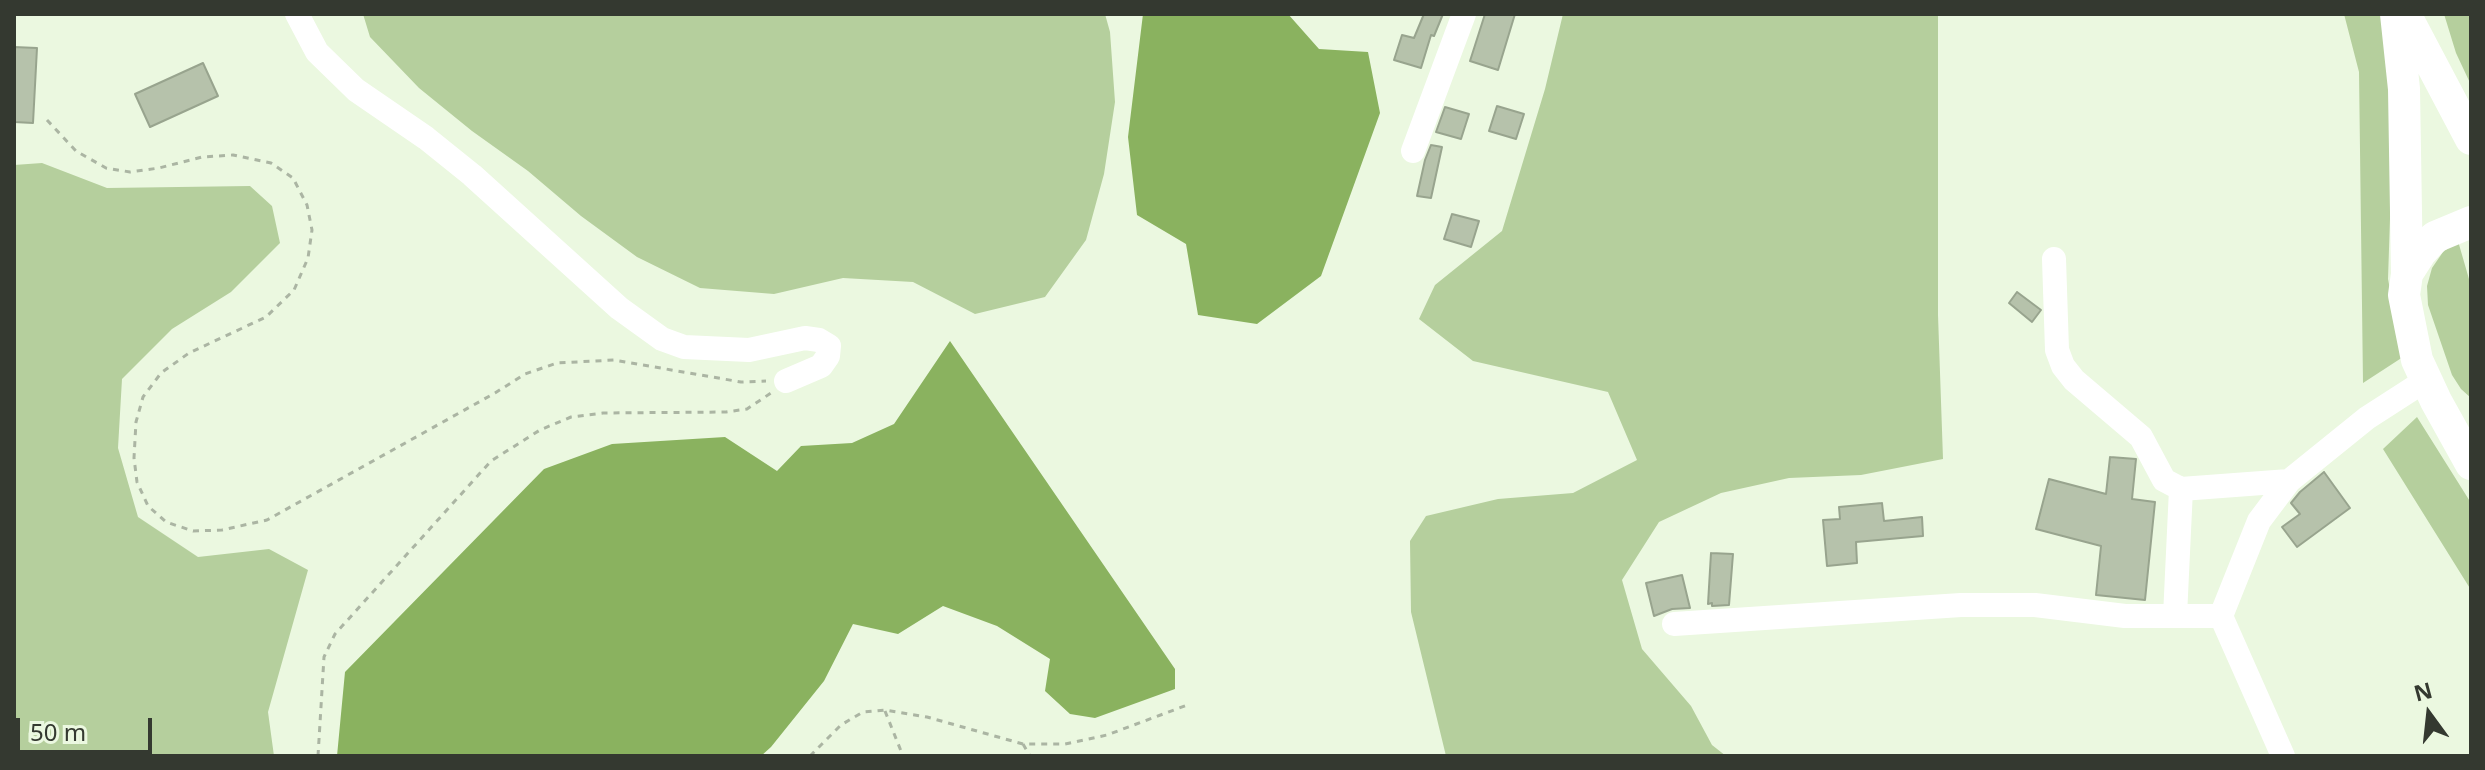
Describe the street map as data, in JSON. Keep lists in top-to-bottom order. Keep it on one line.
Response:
{"scale_bar":"50 m","north":"top"}
